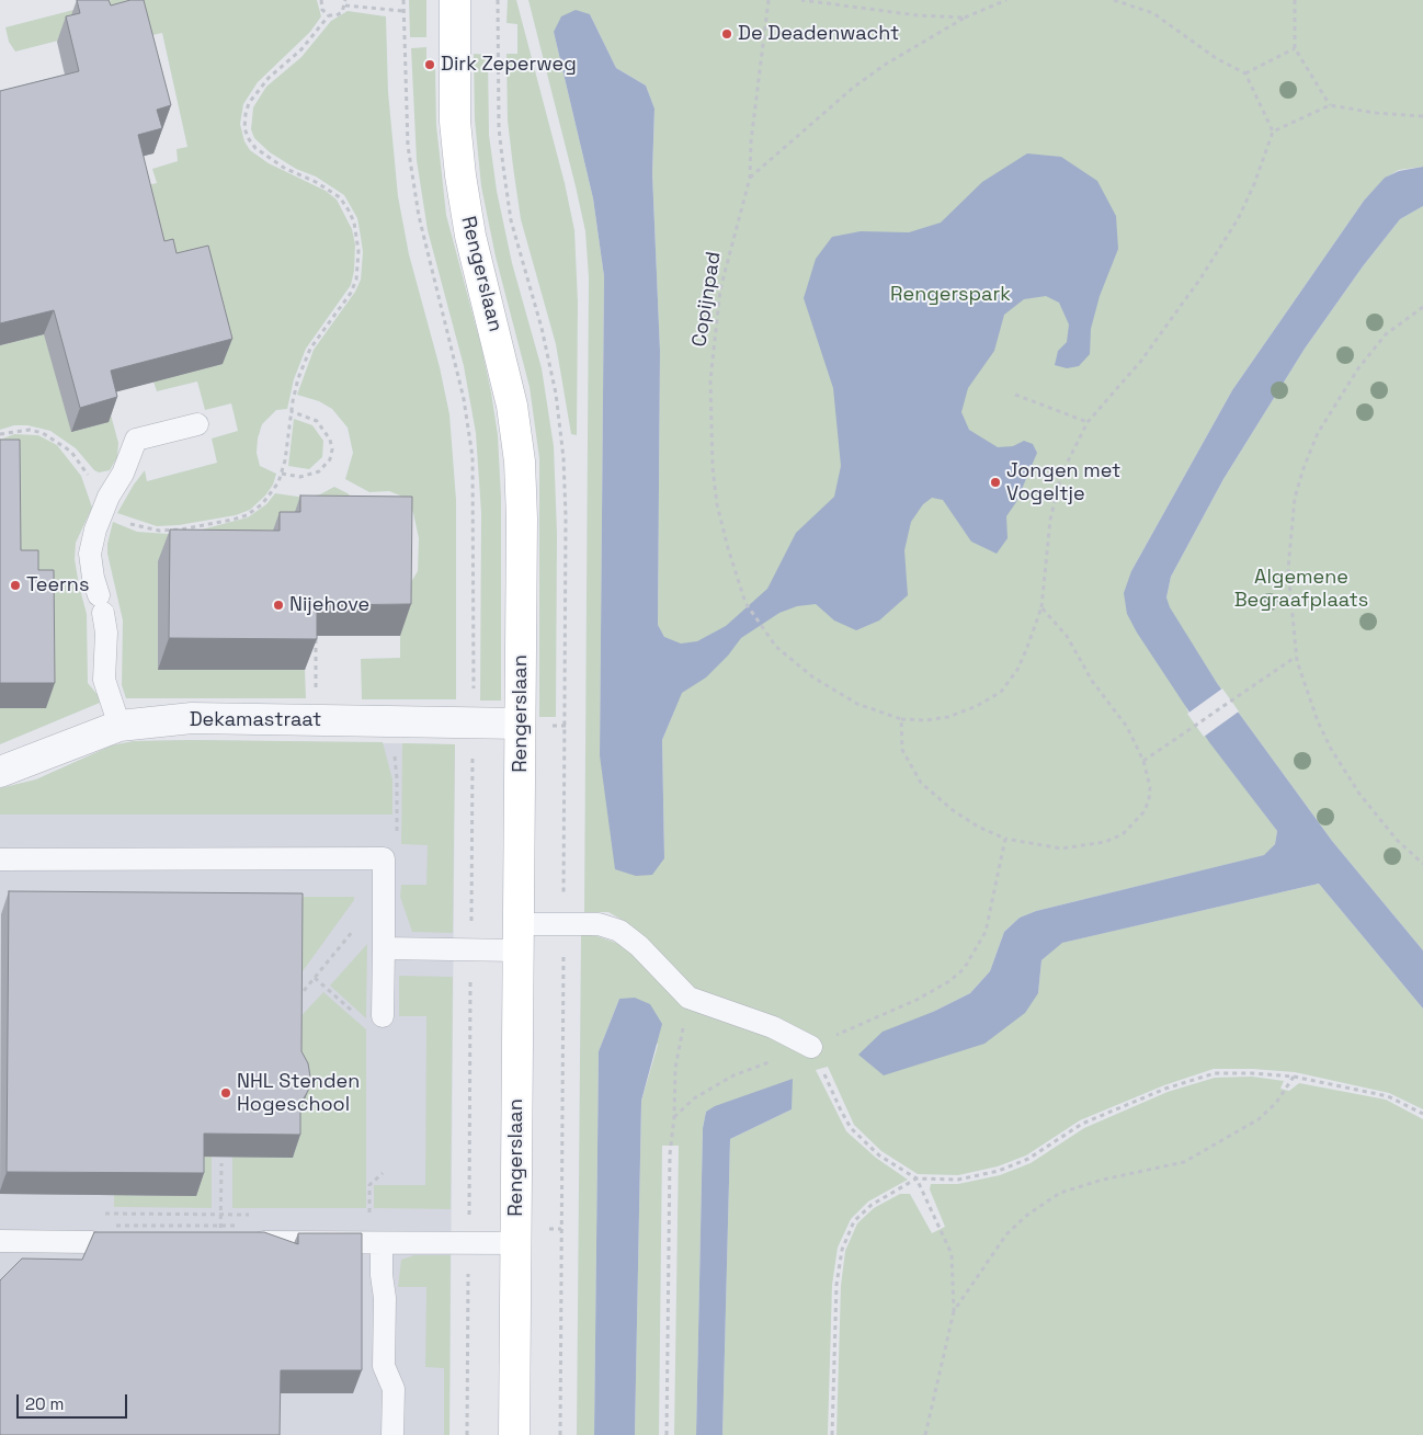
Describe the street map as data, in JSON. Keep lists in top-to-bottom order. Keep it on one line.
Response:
{"streets":{"street":["Rengerslaan","Dekamastraat"],"path":["Copijnpad"]},"crossings":[["Rengerslaan","Dekamastraat"]],"parks":["Rengerspark","Algemene Begraafplaats"],"places":["De Deadenwacht","Dirk Zeperweg","Jongen met Vogeltje","Teerns","Nijehove","NHL Stenden Hogeschool"],"scale_bar":"20 m"}
